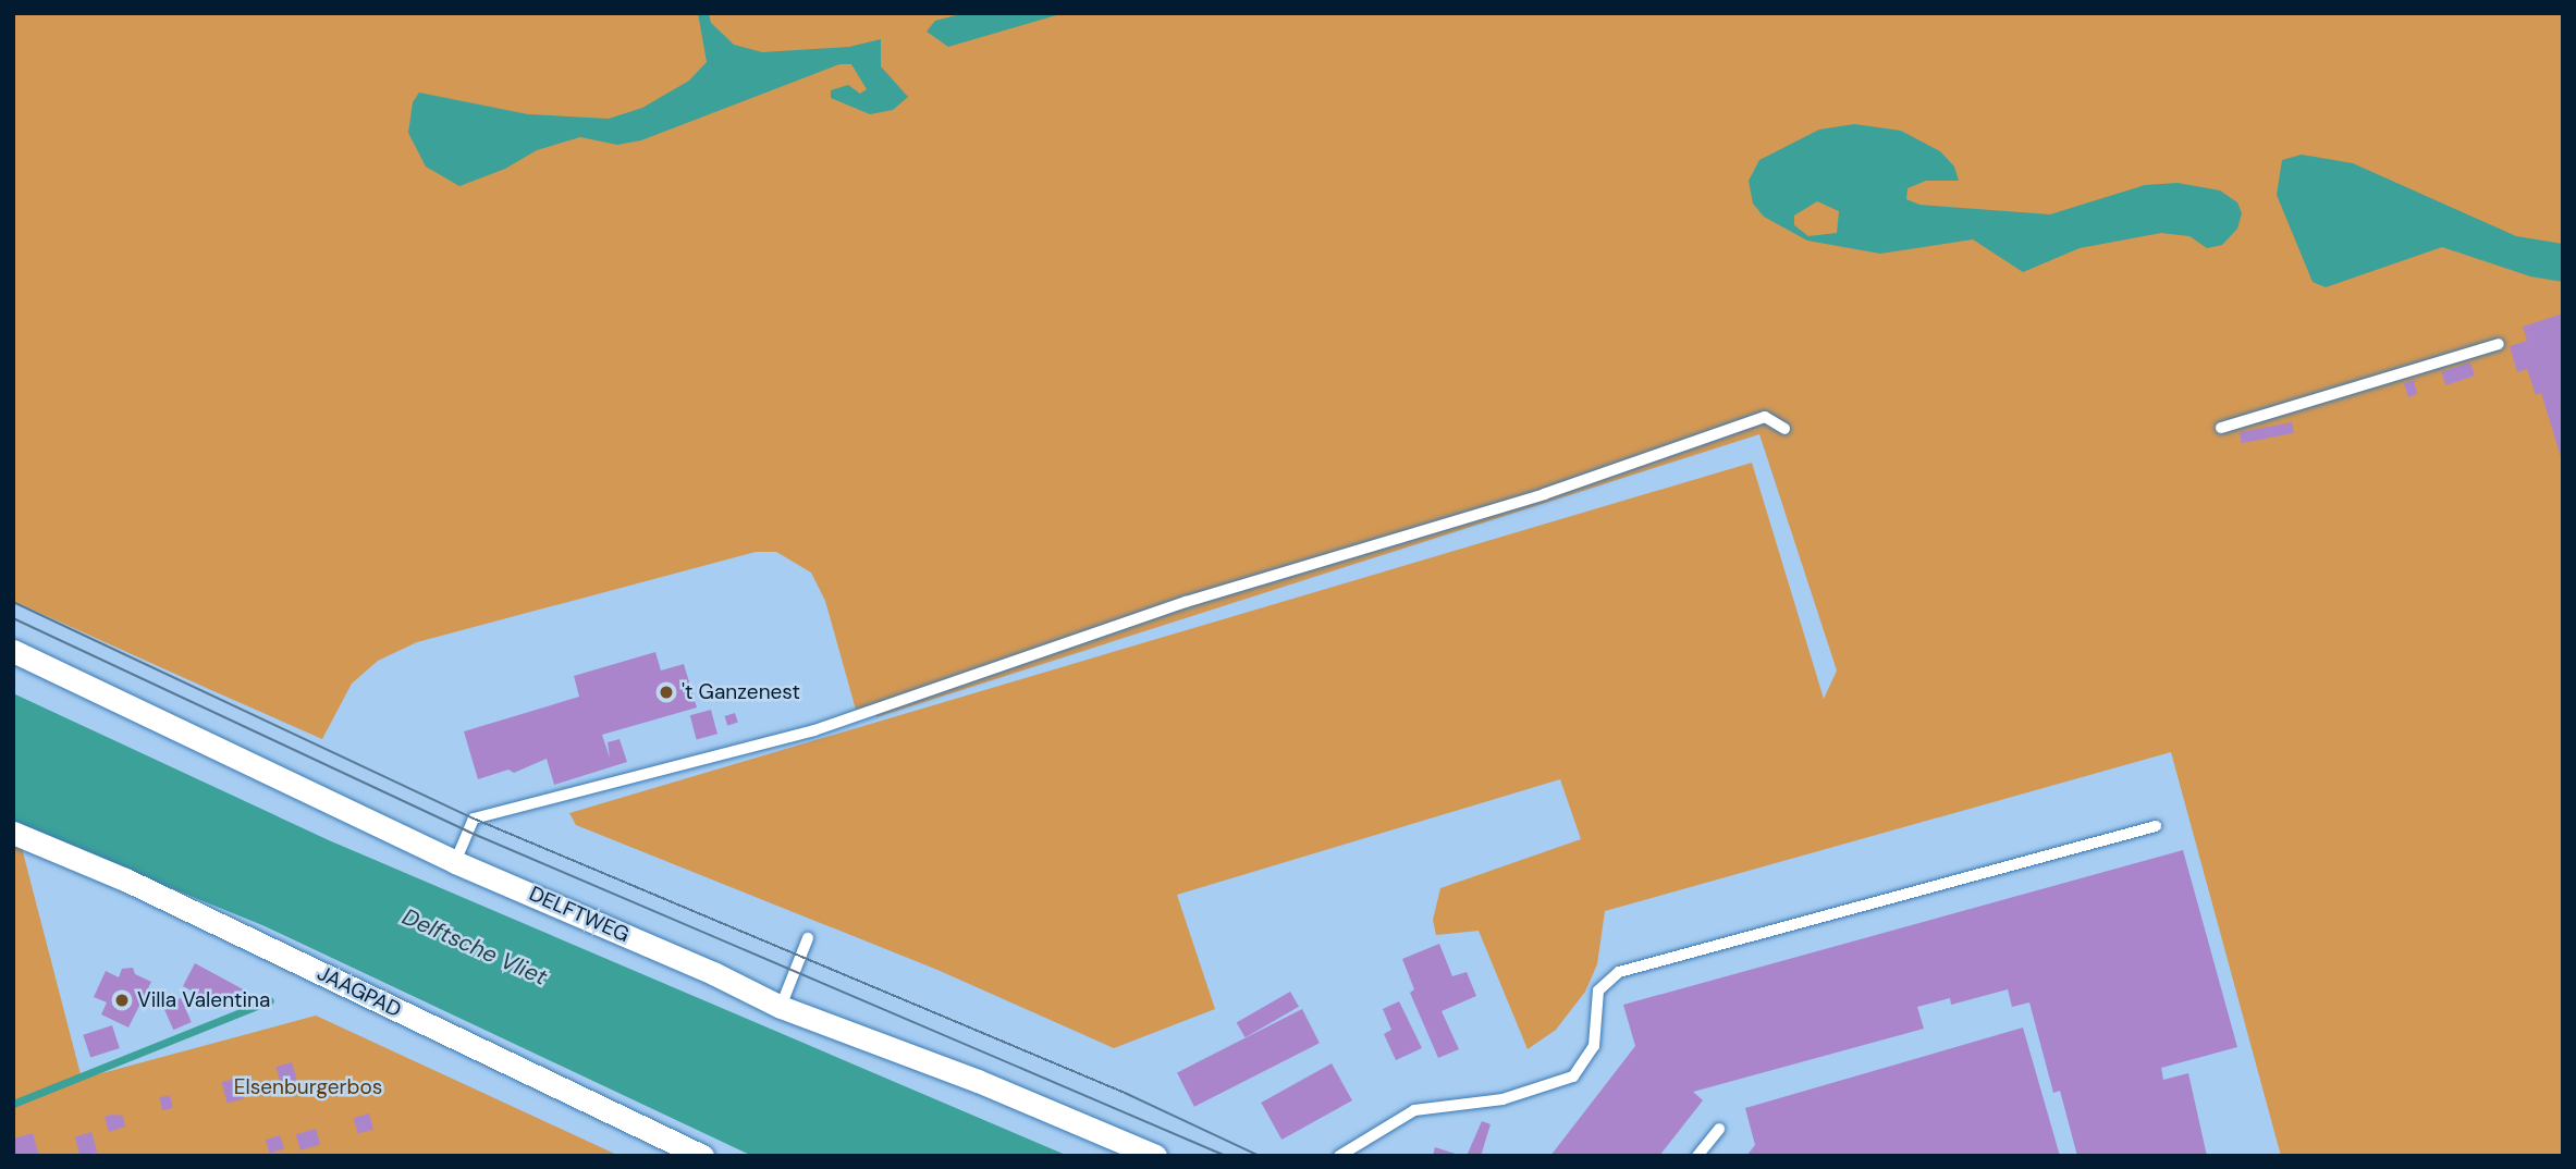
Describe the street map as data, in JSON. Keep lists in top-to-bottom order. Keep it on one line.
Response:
{"streets":{"street":["DELFTWEG","JAAGPAD"]},"water":["Delftsche Vliet"],"parks":["Elsenburgerbos"],"places":["'t Ganzenest","Villa Valentina"]}
